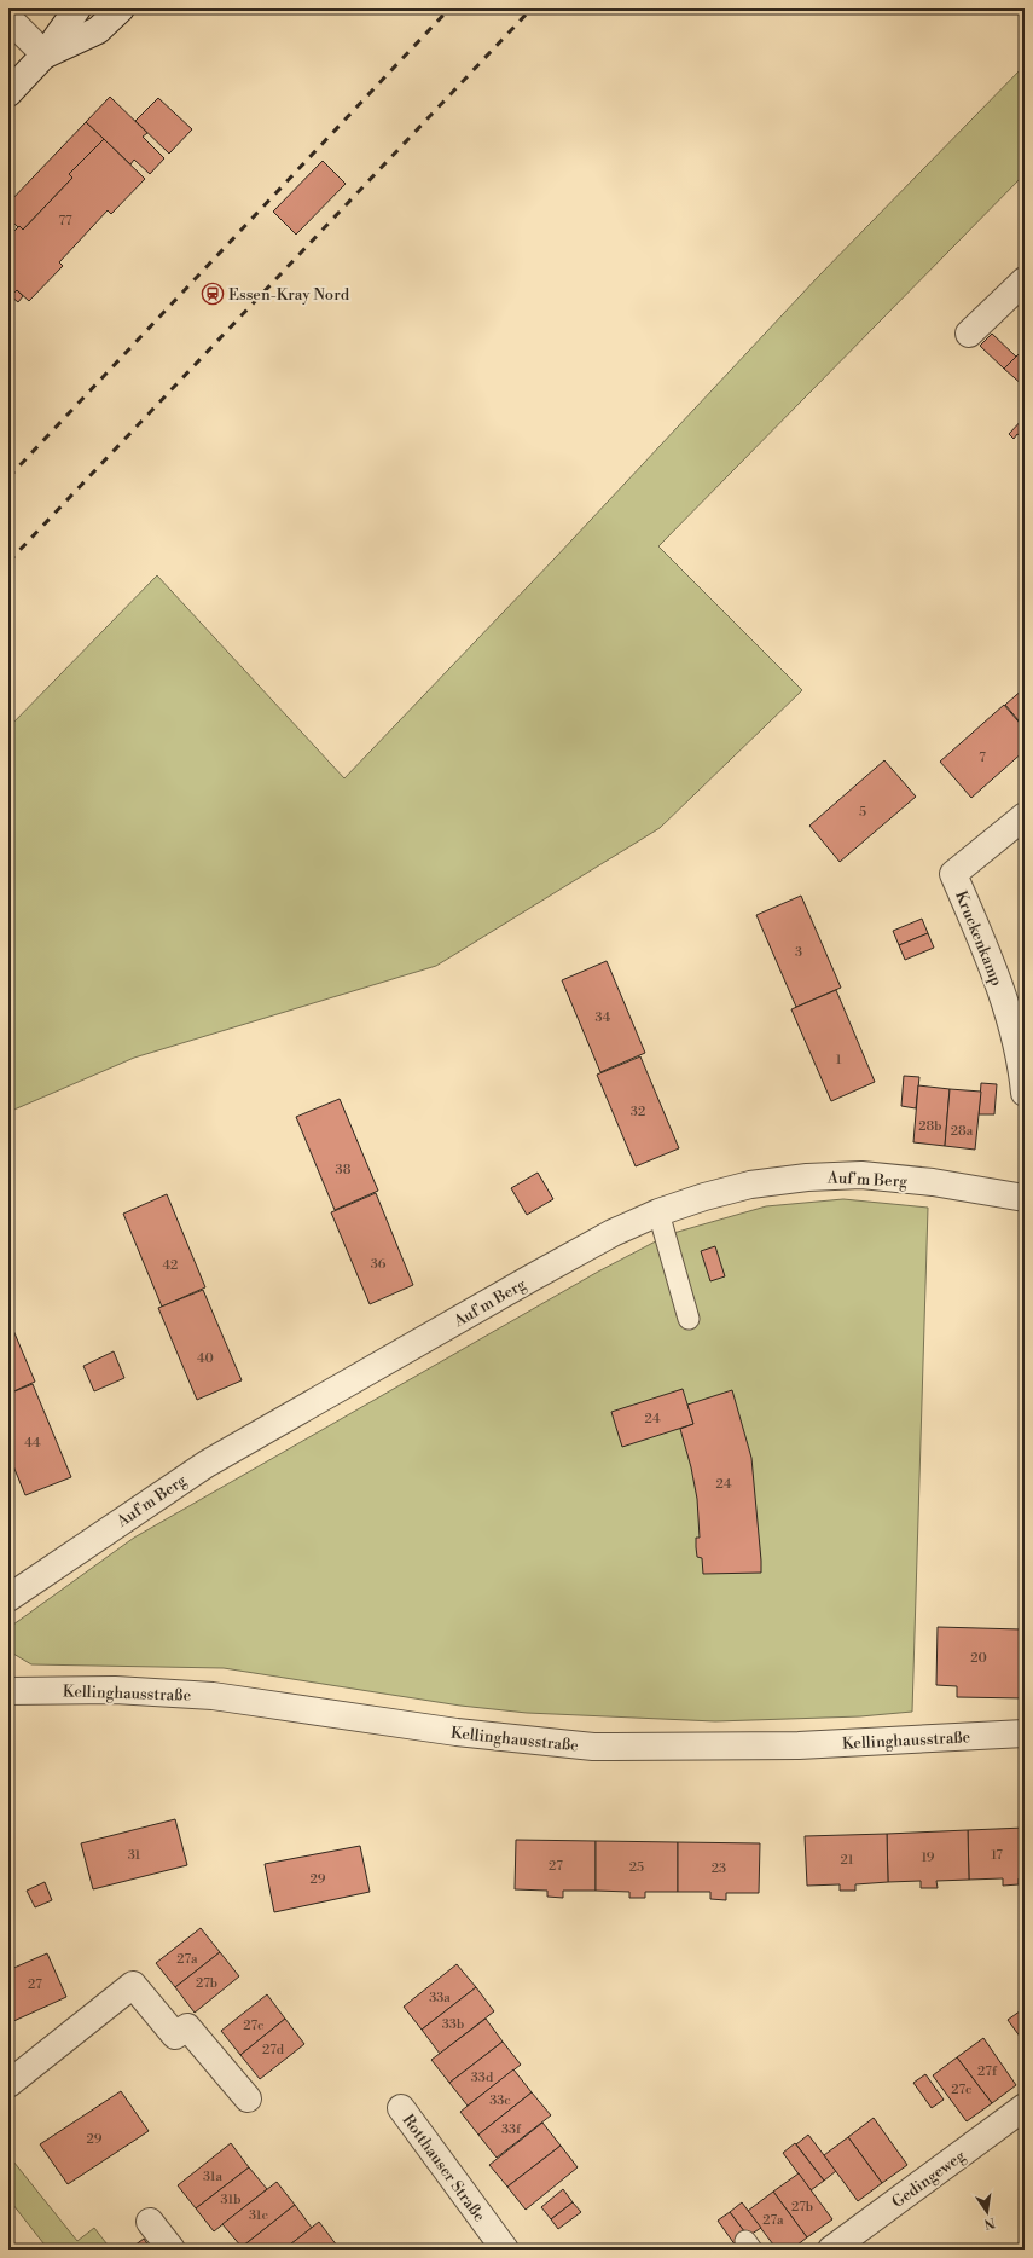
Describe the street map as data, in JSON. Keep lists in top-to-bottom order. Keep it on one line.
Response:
{"streets":{"street":["Kruckenkamp","Auf'm Berg","Kellinghausstraße","Rotthauser Straße","Gedingeweg"]},"places":{"station":["Essen-Kray Nord"]},"house_numbers":["77","7","5","3","34","1","32","28b","28a","38","36","42","40","24","44","24","20","31","17","19","21","27","25","23","29","27a","27b","27","33a","33b","27c","27d","27f","33d","27e","33e","33f","29","31a","31b","27b","31c","27a"],"north":"bottom"}
